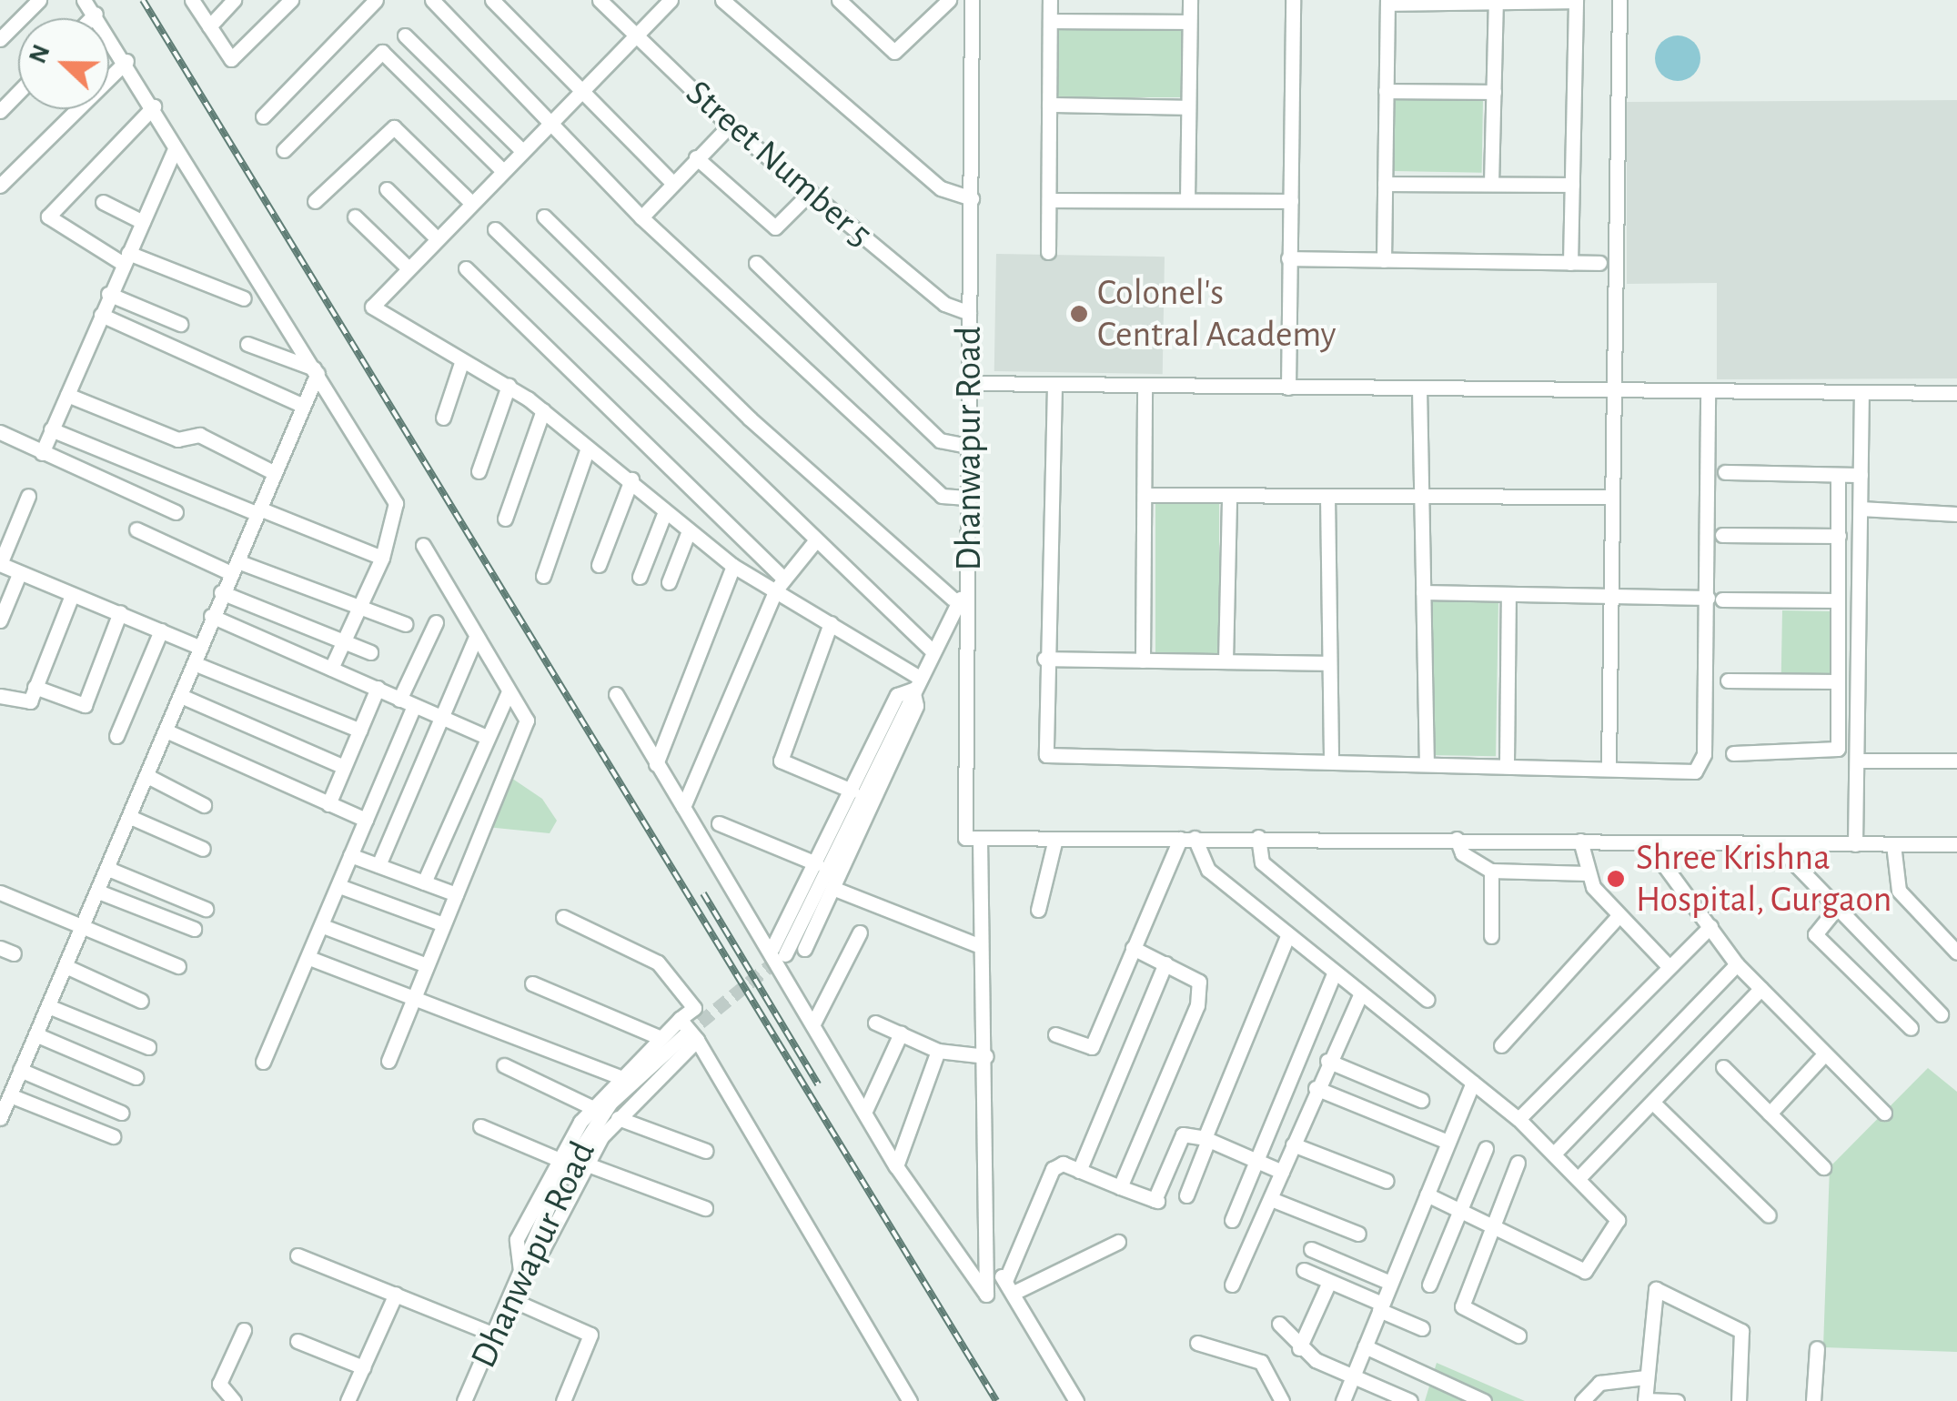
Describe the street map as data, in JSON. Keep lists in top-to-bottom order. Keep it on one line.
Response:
{"streets":{"street":["Street Number 5","Dhanwapur Road"]},"crossings":[["Street Number 5","Dhanwapur Road"]],"places":["Colonel's Central Academy","Shree Krishna Hospital, Gurgaon"],"north":"left"}
